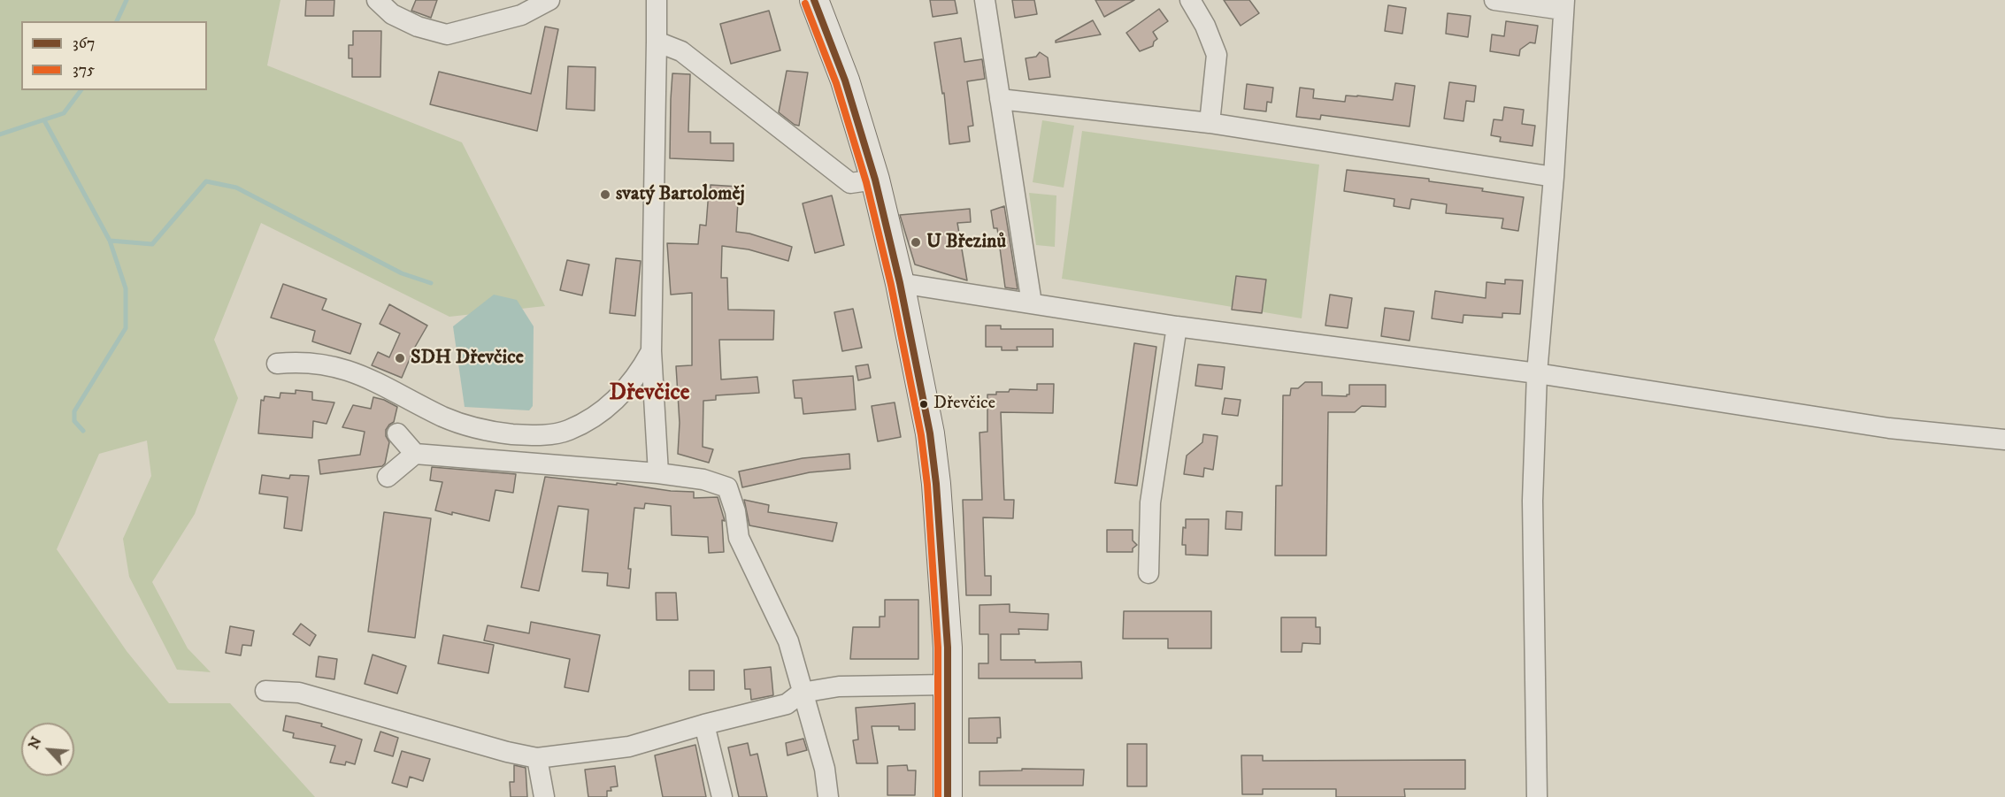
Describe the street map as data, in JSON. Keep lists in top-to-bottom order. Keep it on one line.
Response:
{"districts":["Dřevčice"],"places":["svatý Bartoloměj","U Březinů","SDH Dřevčice","Dřevčice"],"lines":["transit line 367","transit line 375"],"legend":["367","375"],"north":"top left"}
